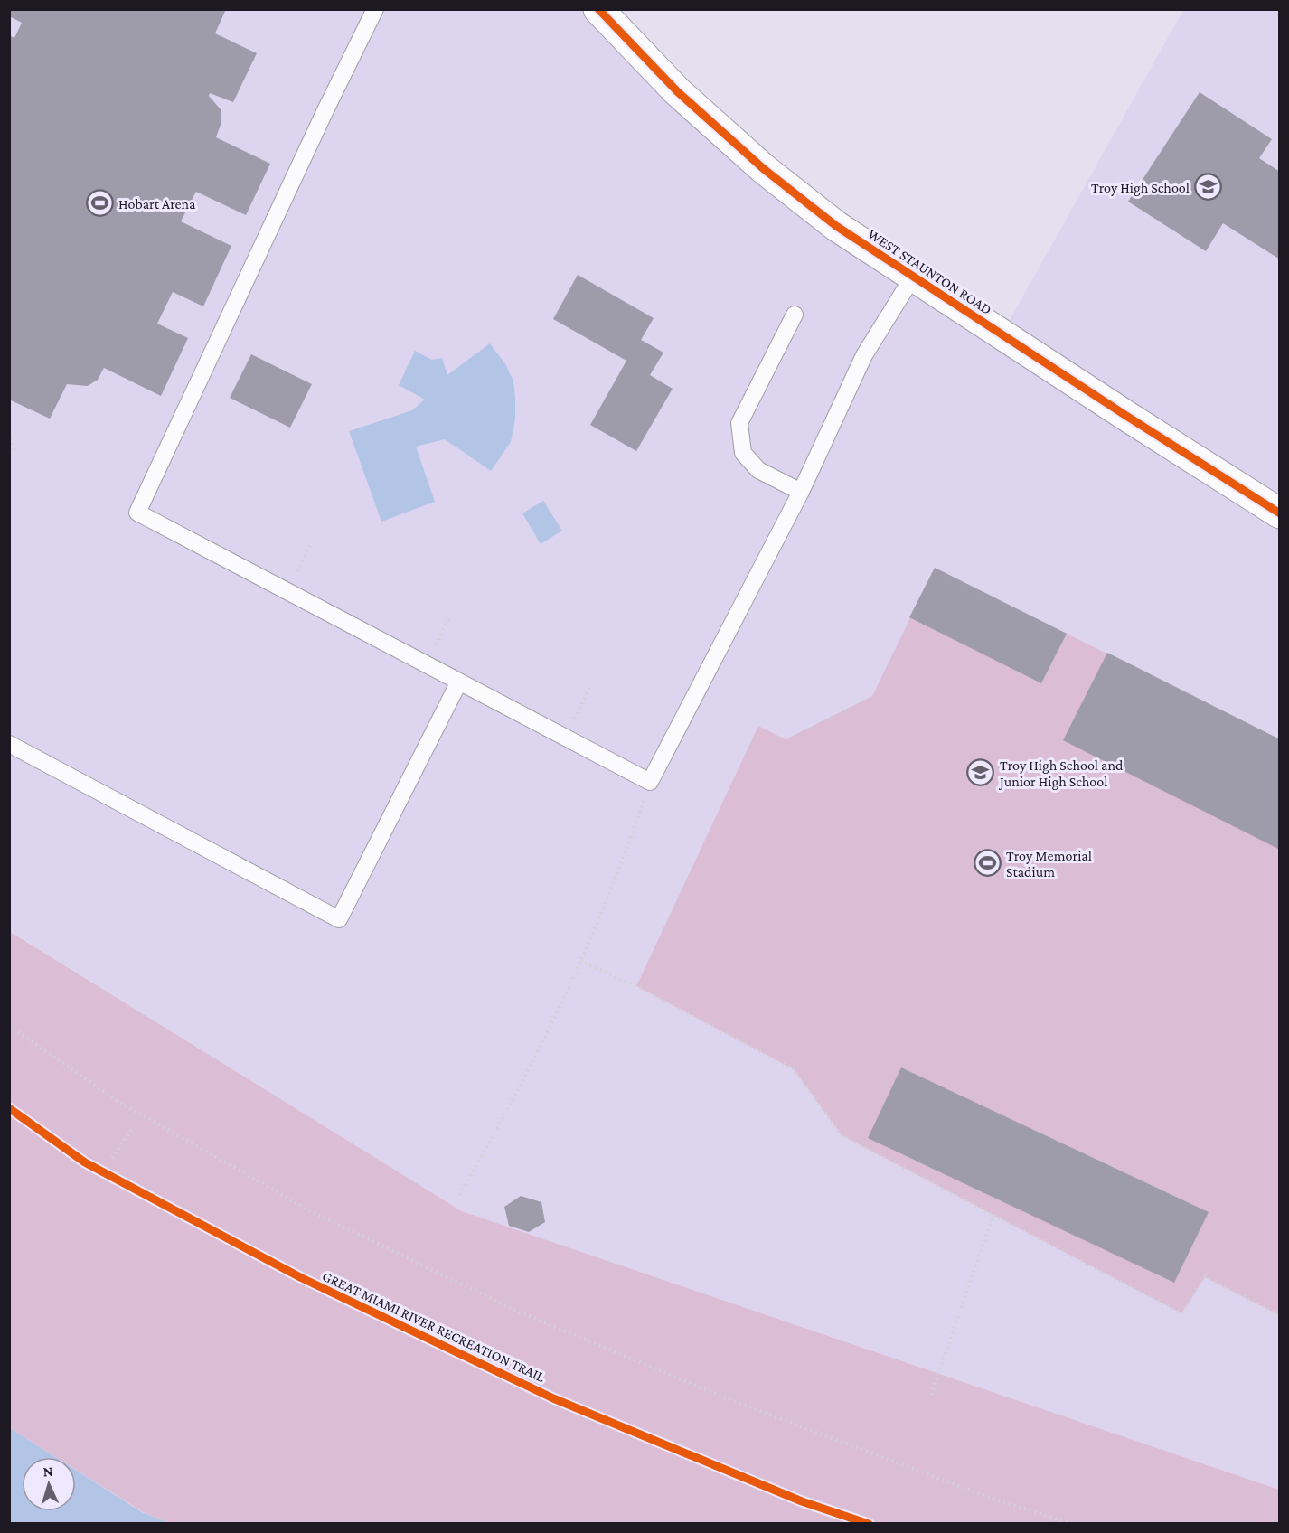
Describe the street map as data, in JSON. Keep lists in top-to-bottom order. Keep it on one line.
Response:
{"streets":{"street":["WEST STAUNTON ROAD"],"cycle path":["GREAT MIAMI RIVER RECREATION TRAIL"]},"places":{"school or university":["Troy High School","Troy High School and Junior High School"],"sports":["Hobart Arena","Troy Memorial Stadium"]},"north":"top"}
